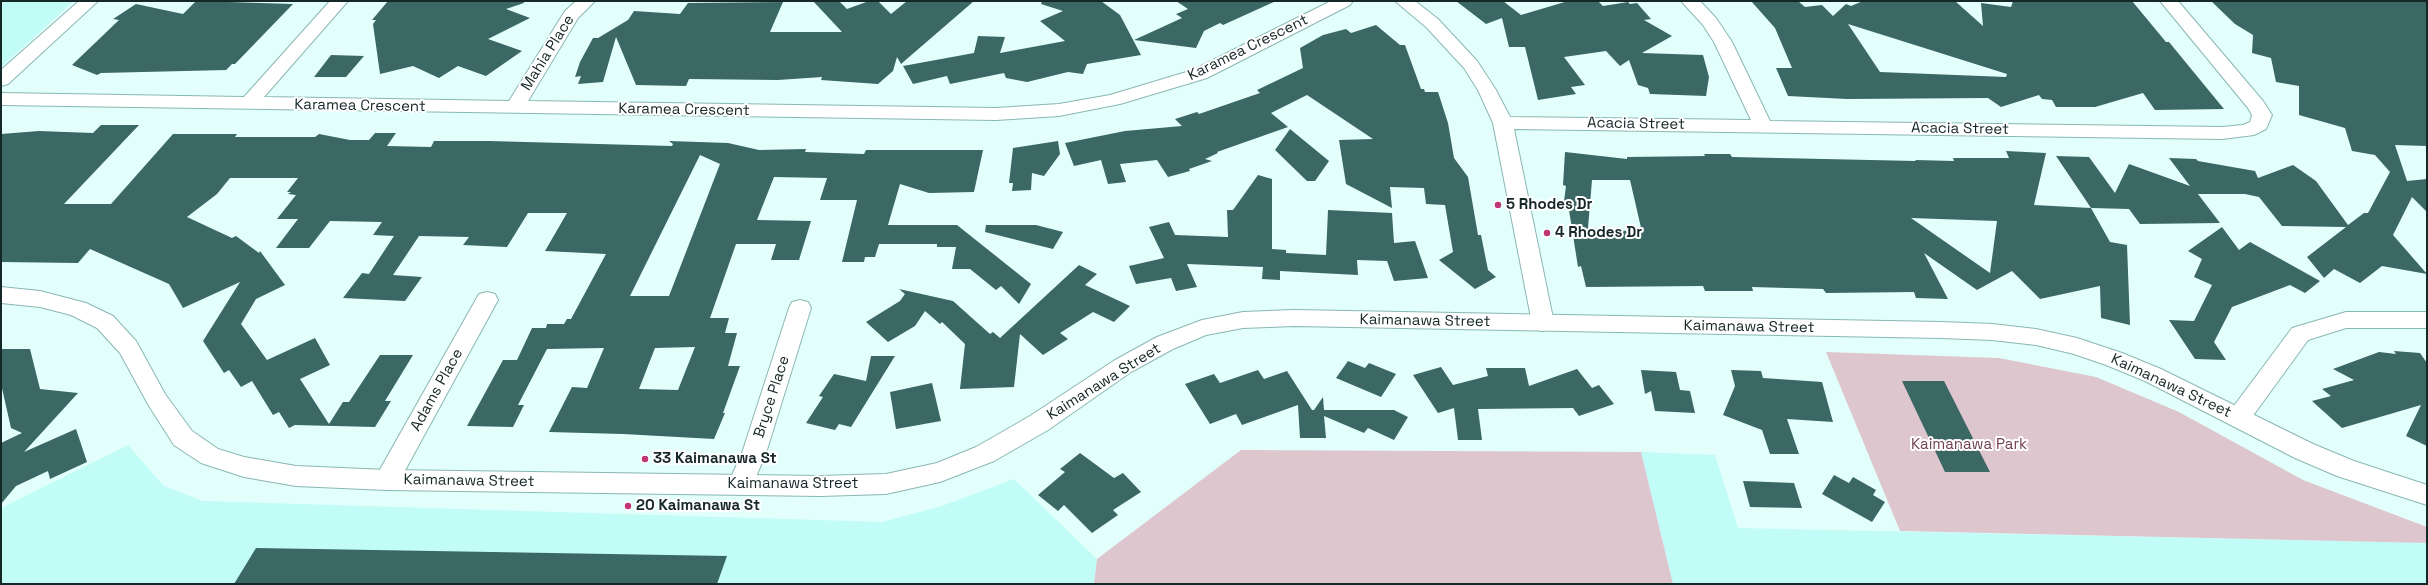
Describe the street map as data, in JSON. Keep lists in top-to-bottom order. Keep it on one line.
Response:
{"streets":{"street":["Karamea Crescent","Mahia Place","Acacia Street","Kaimanawa Street","Adams Place","Bryce Place"]},"crossings":[["Karamea Crescent","Mahia Place"],["Kaimanawa Street","Adams Place"],["Kaimanawa Street","Bryce Place"]],"parks":["Kaimanawa Park"],"places":["5 Rhodes Dr","4 Rhodes Dr","33 Kaimanawa St","20 Kaimanawa St"]}
